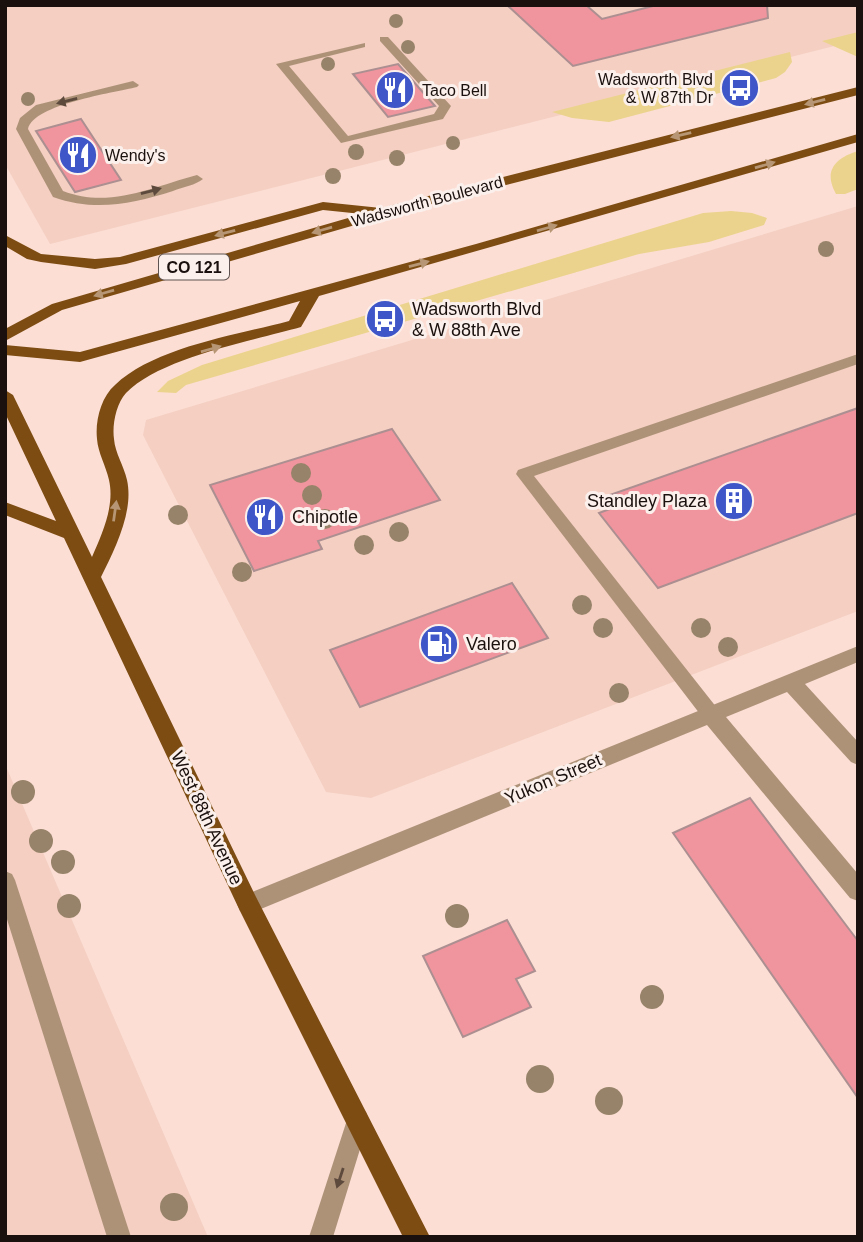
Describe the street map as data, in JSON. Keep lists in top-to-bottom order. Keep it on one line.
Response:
{"streets":{"main road":["Wadsworth Boulevard","CO 121","West 88th Avenue"],"street":["Yukon Street"]},"crossings":[["Yukon Street","West 88th Avenue"]],"places":{"bus stop":["Wadsworth Blvd & W 87th Dr","Wadsworth Blvd & W 88th Ave"],"restaurant":["Taco Bell","Wendy's","Chipotle"],"building":["Standley Plaza"],"fuel station":["Valero"]}}
